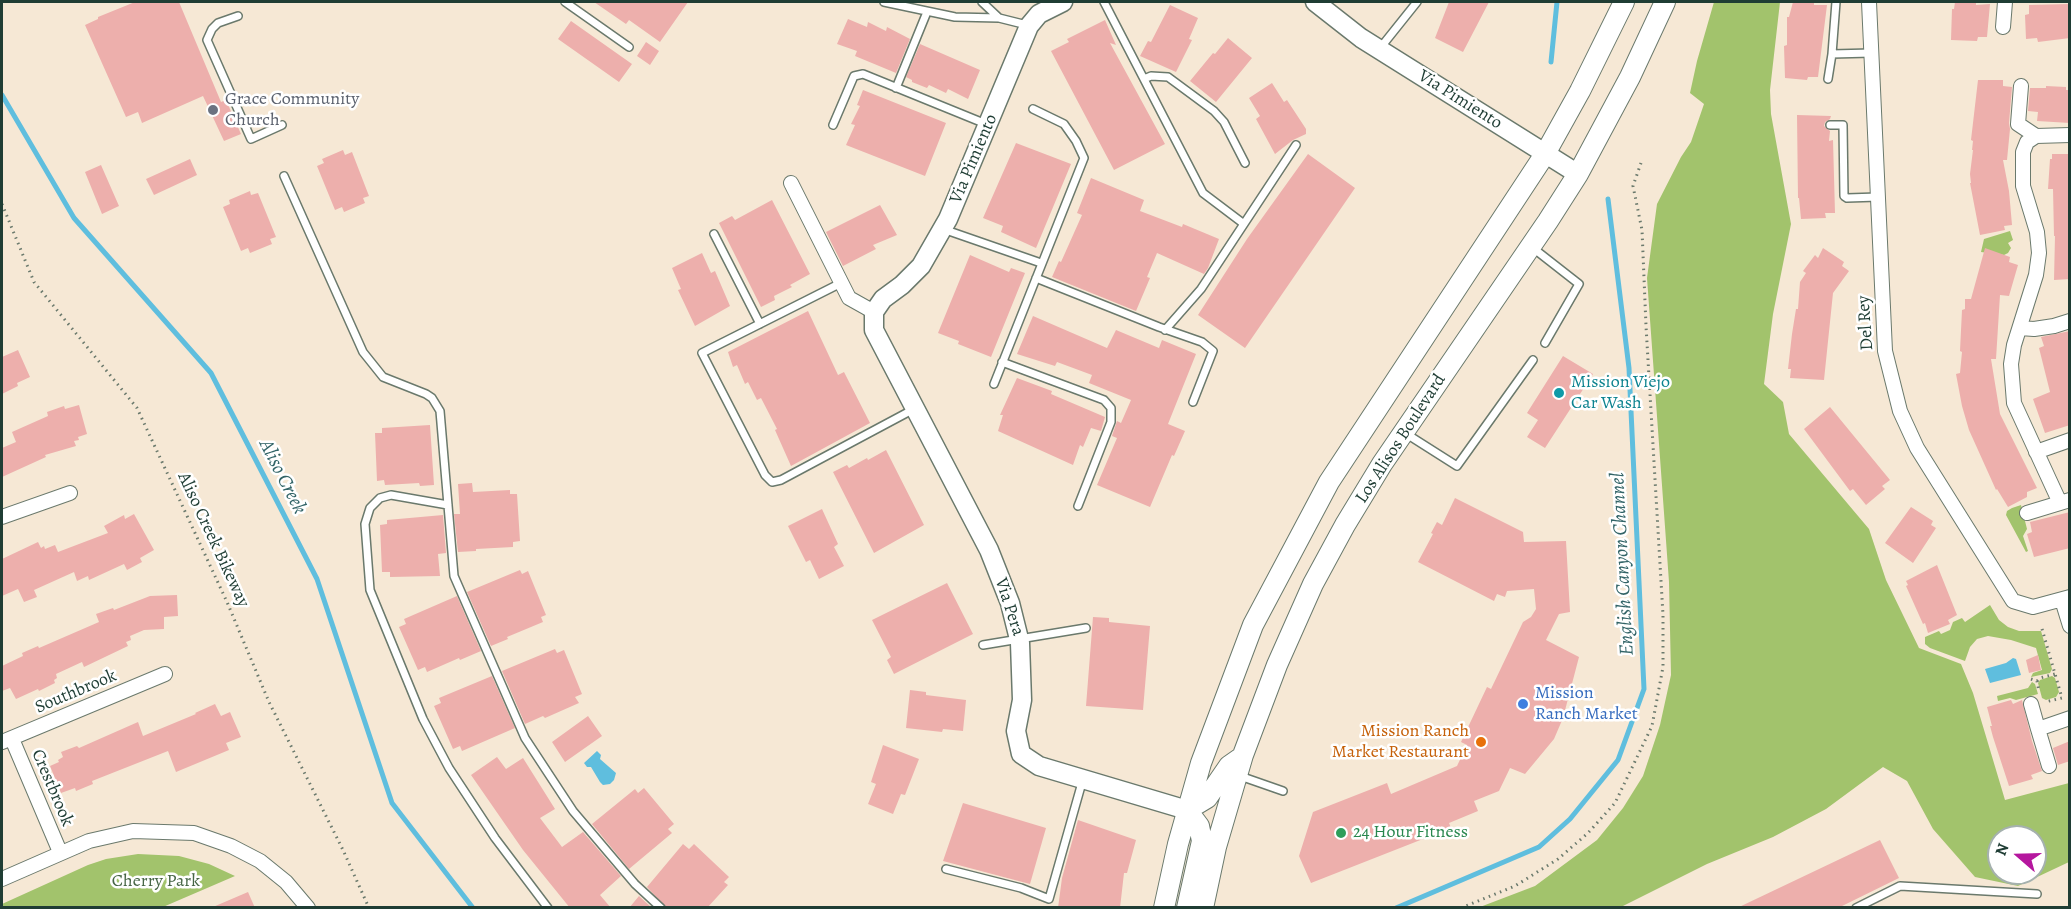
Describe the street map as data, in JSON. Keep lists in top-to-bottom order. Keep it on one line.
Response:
{"streets":{"main road":["Los Alisos Boulevard"],"street":["Via Pimiento","Del Rey","Via Pera","Southbrook","Crestbrook"],"path":["Aliso Creek Bikeway"]},"crossings":[["Via Pimiento","Los Alisos Boulevard"],["Via Pimiento","Via Pera"],["Los Alisos Boulevard","Via Pera"],["Southbrook","Crestbrook"]],"water":["Aliso Creek","English Canyon Channel"],"parks":["Cherry Park"],"places":["Grace Community Church","Mission Viejo Car Wash","Mission Ranch Market","Mission Ranch Market Restaurant","24 Hour Fitness"],"north":"left"}
